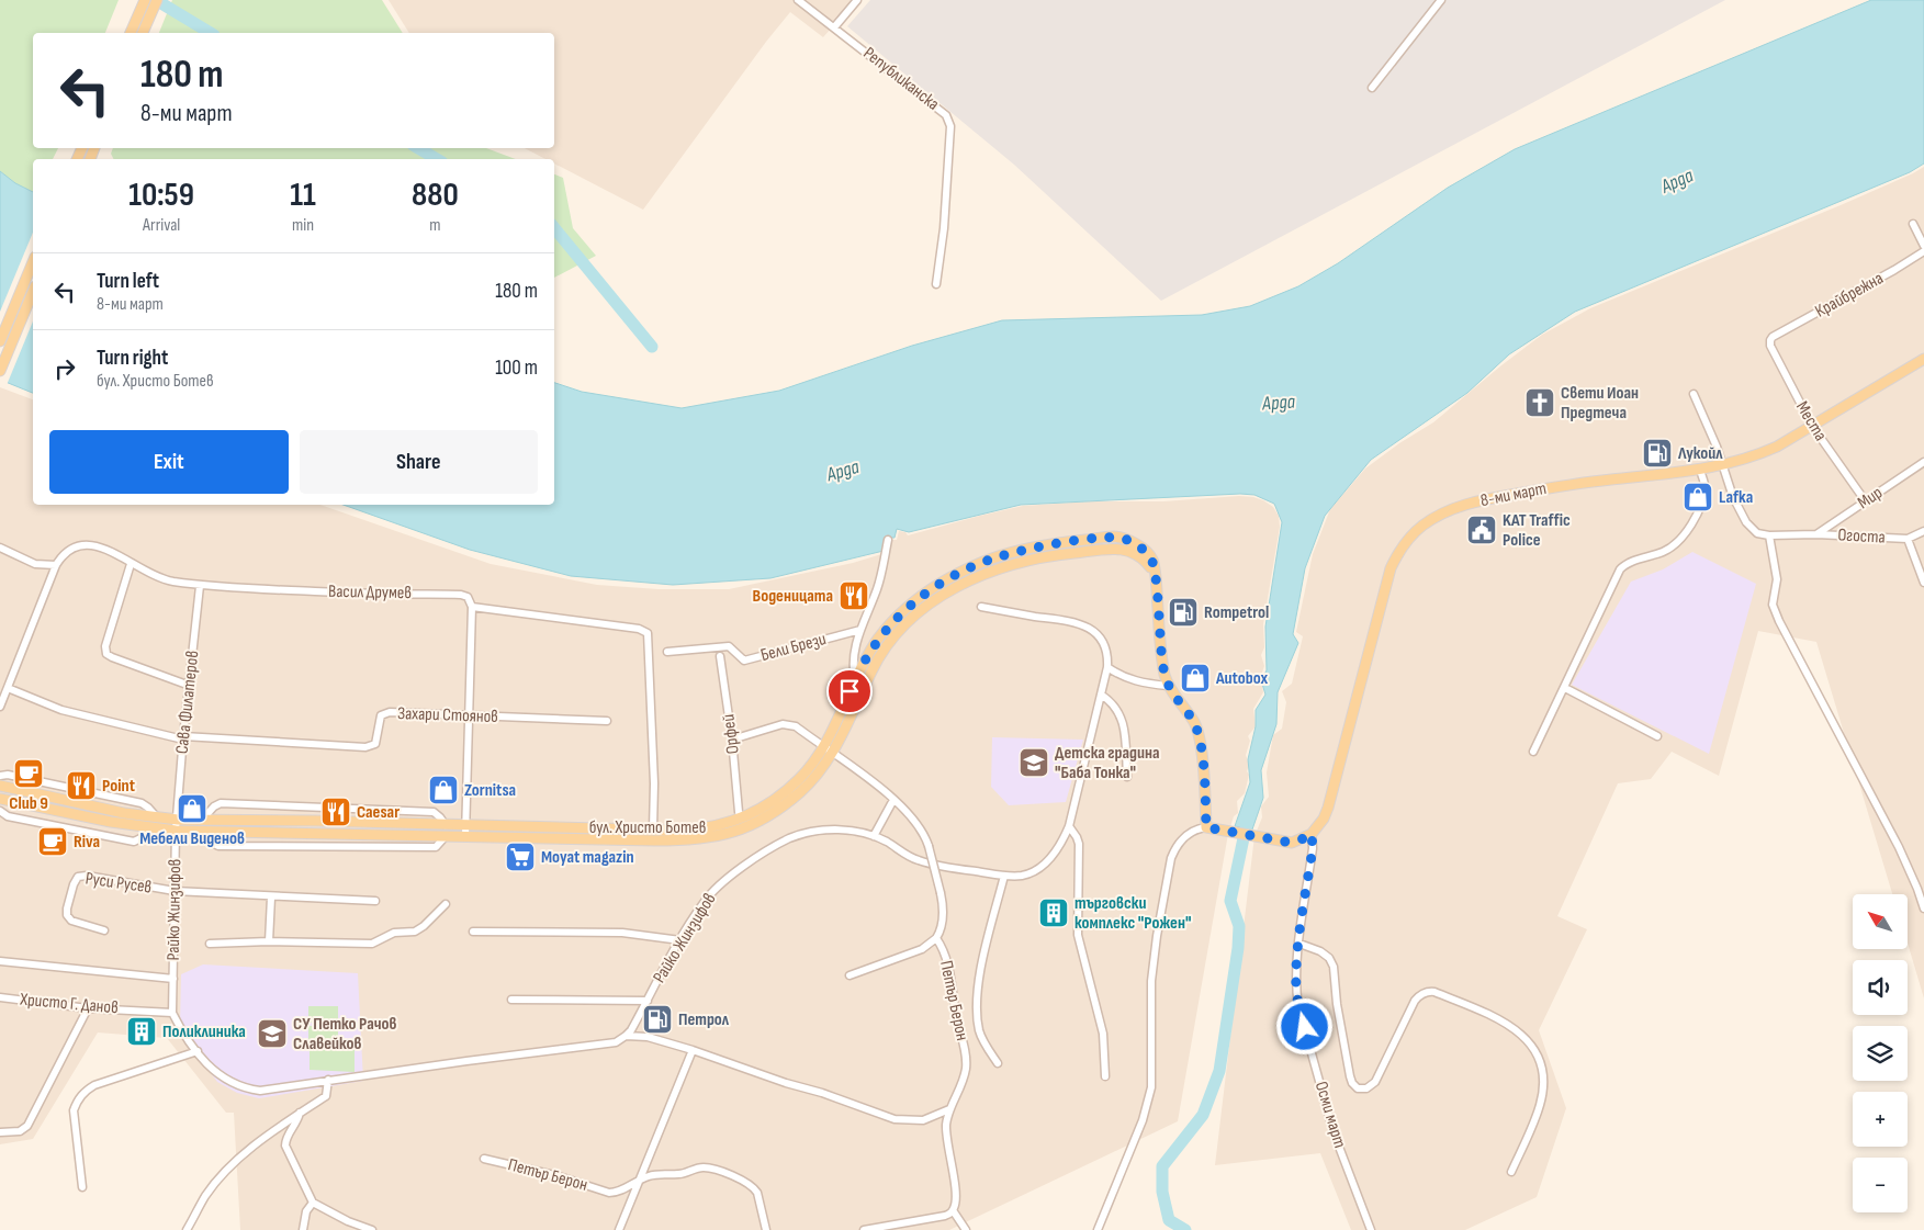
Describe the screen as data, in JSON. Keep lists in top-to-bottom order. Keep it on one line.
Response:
{"streets":{"main road":["8-ми март","бул. Христо Ботев"],"street":["Републиканска","Крайбрежна","Места","Мир","Огоста","Васил Друмев","Бели Брези","Сава Филатеров","Захари Стоянов","Орфей","Руси Русев","Райко Жинзифов","Петър Берон","Христо Г. Данов","Осми март"]},"crossings":[["Крайбрежна","Места"],["Места","8-ми март"],["Места","Мир"],["8-ми март","Осми март"],["Мир","Огоста"],["Васил Друмев","Сава Филатеров"],["Васил Друмев","бул. Христо Ботев"],["Сава Филатеров","Захари Стоянов"],["Сава Филатеров","бул. Христо Ботев"],["Сава Филатеров","Райко Жинзифов"],["Орфей","Петър Берон"],["бул. Христо Ботев","Райко Жинзифов"],["бул. Христо Ботев","Петър Берон"],["Руси Русев","Райко Жинзифов"],["Райко Жинзифов","Христо Г. Данов"]],"water":["Арда"],"places":{"church":["Свети Иоан Предтеча"],"fuel station":["Лукойл","Rompetrol","Петрол"],"shop":["Lafka","Autobox","Zornitsa","Мебели Виденов"],"public building":["KAT Traffic Police"],"restaurant":["Воденицата","Point","Caesar"],"school or university":["Детска градина \"Баба Тонка\"","СУ Петко Рачов Славейков"],"cafe":["Club 9","Riva"],"supermarket":["Moyat magazin"],"building":["търговски комплекс \"Рожен\"","Поликлиника"]},"north":"top left","page":{"turn":["180 m","8-ми март"],"eta":["10:59","Arrival","11","min","880","m"],"list":[{"name":"Turn left","note":"8-ми март","value":"180 m"},{"name":"Turn right","note":"бул. Христо Ботев","value":"100 m"}],"buttons":["Exit","Share"],"map_buttons":["+","−"]}}
